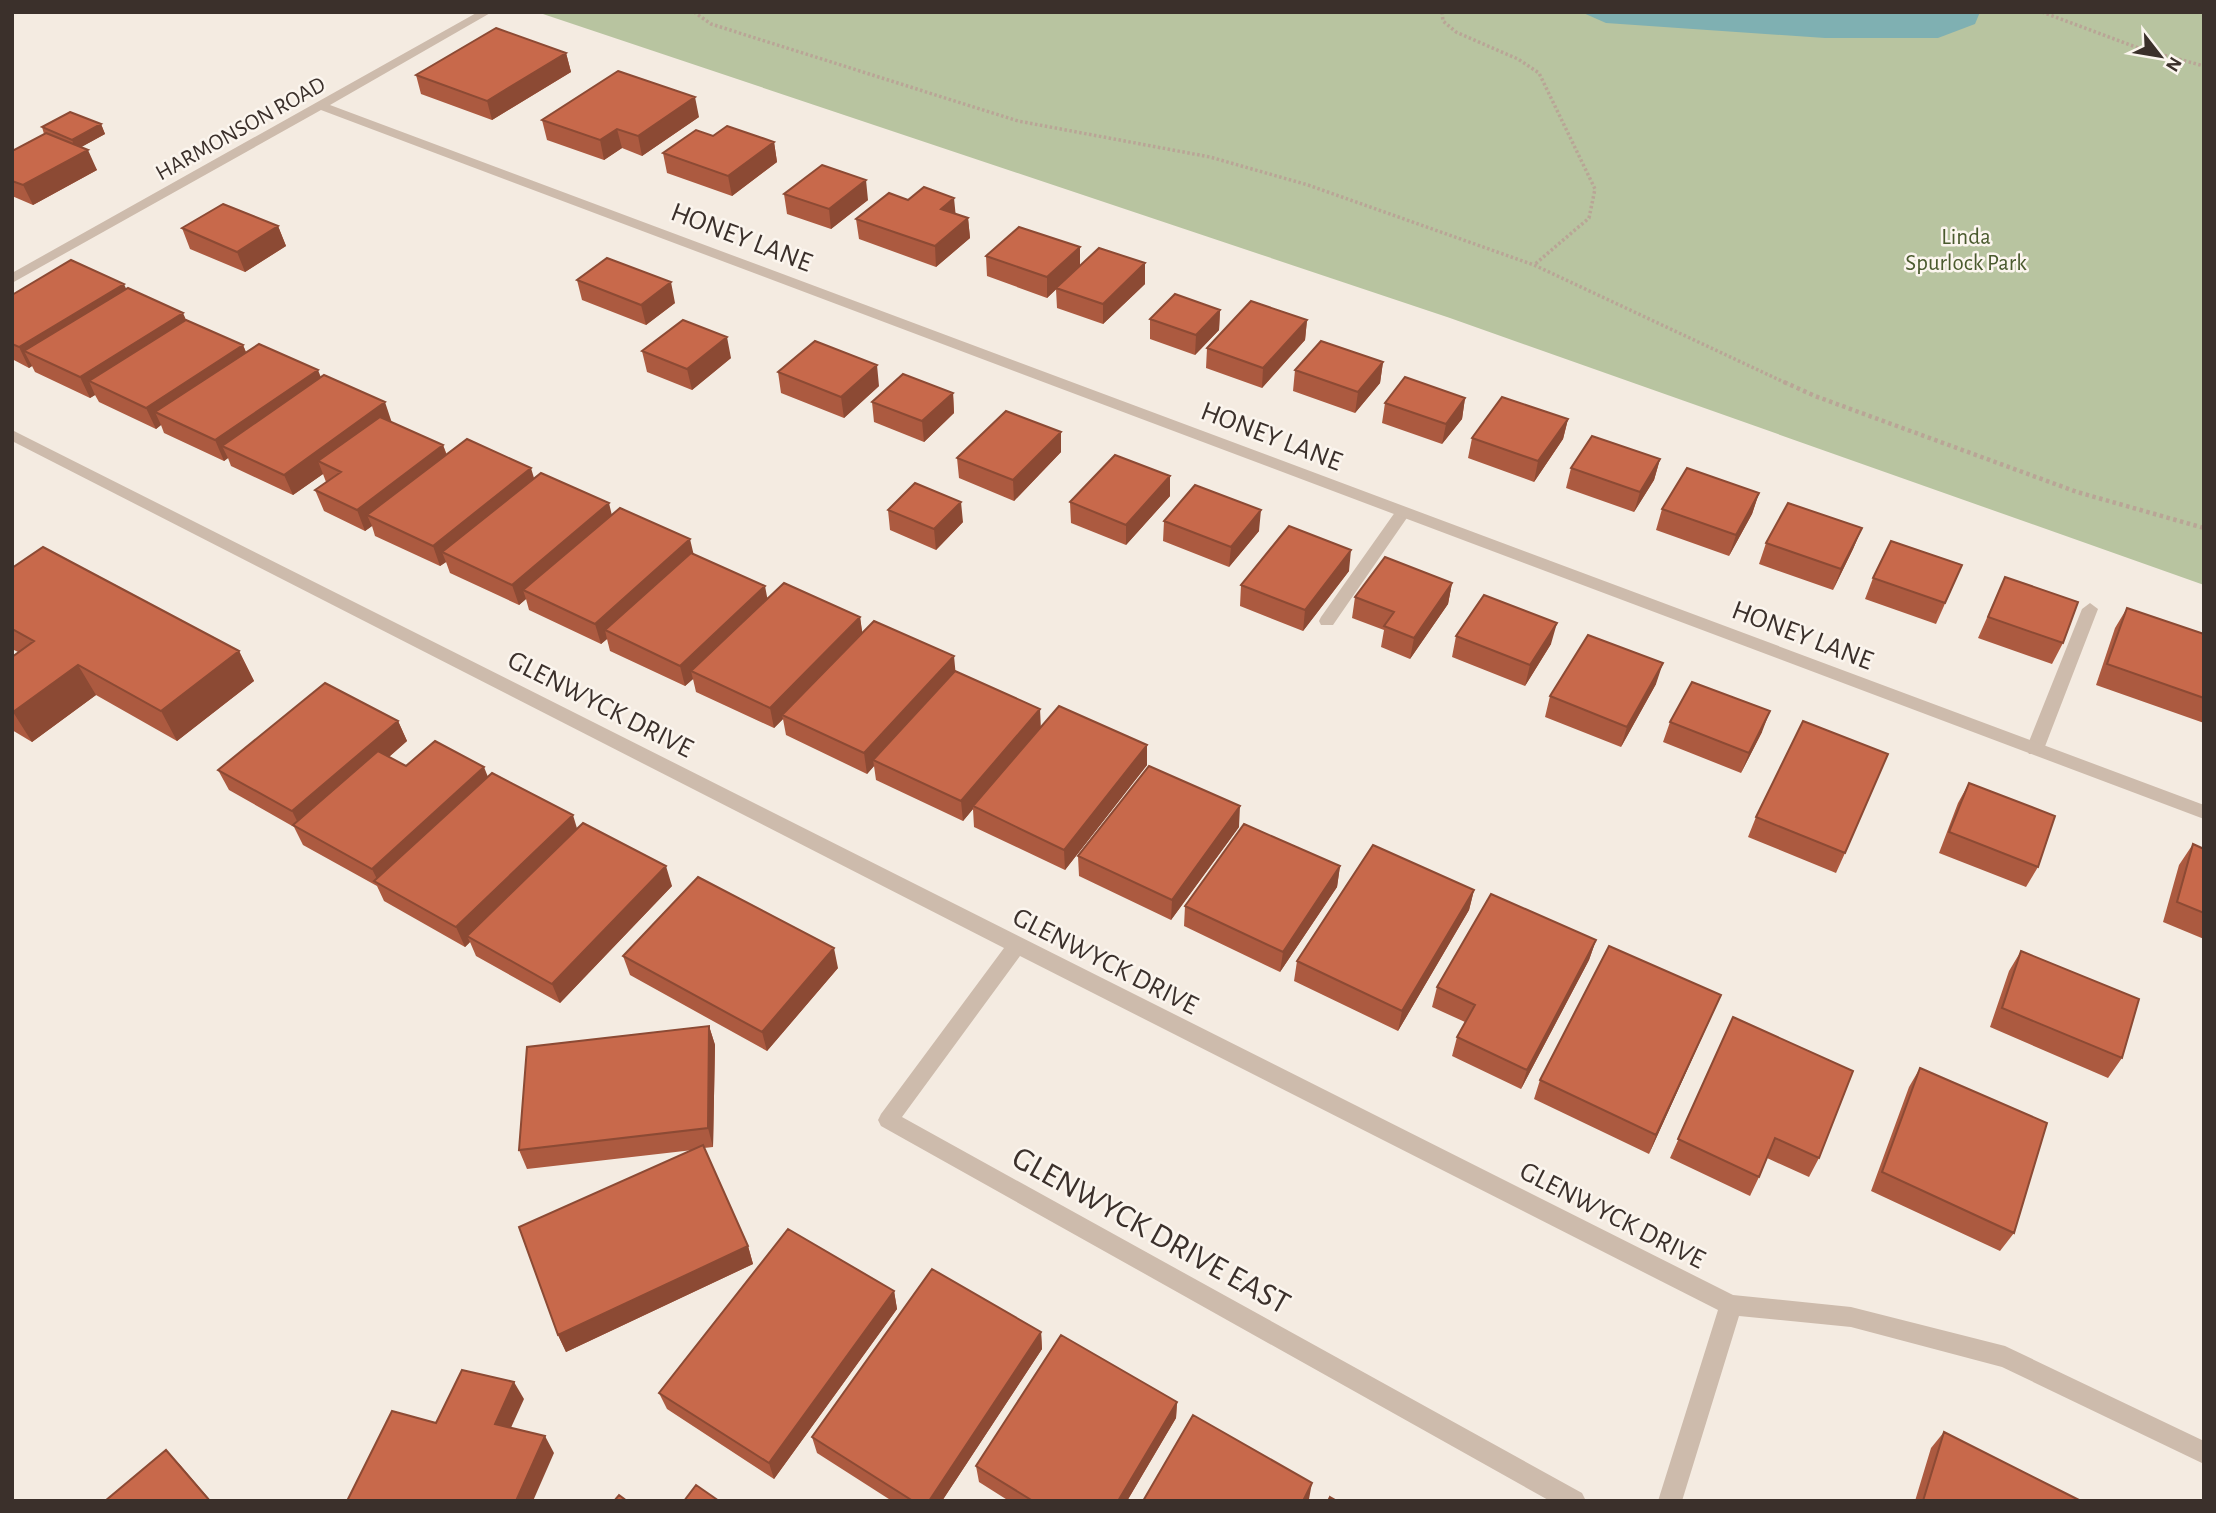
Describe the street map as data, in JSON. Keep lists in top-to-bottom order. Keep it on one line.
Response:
{"streets":{"street":["HARMONSON ROAD","HONEY LANE","GLENWYCK DRIVE","GLENWYCK DRIVE EAST"]},"crossings":[["HARMONSON ROAD","HONEY LANE"],["GLENWYCK DRIVE","GLENWYCK DRIVE EAST"]],"parks":["Linda Spurlock Park"],"north":"bottom right"}
